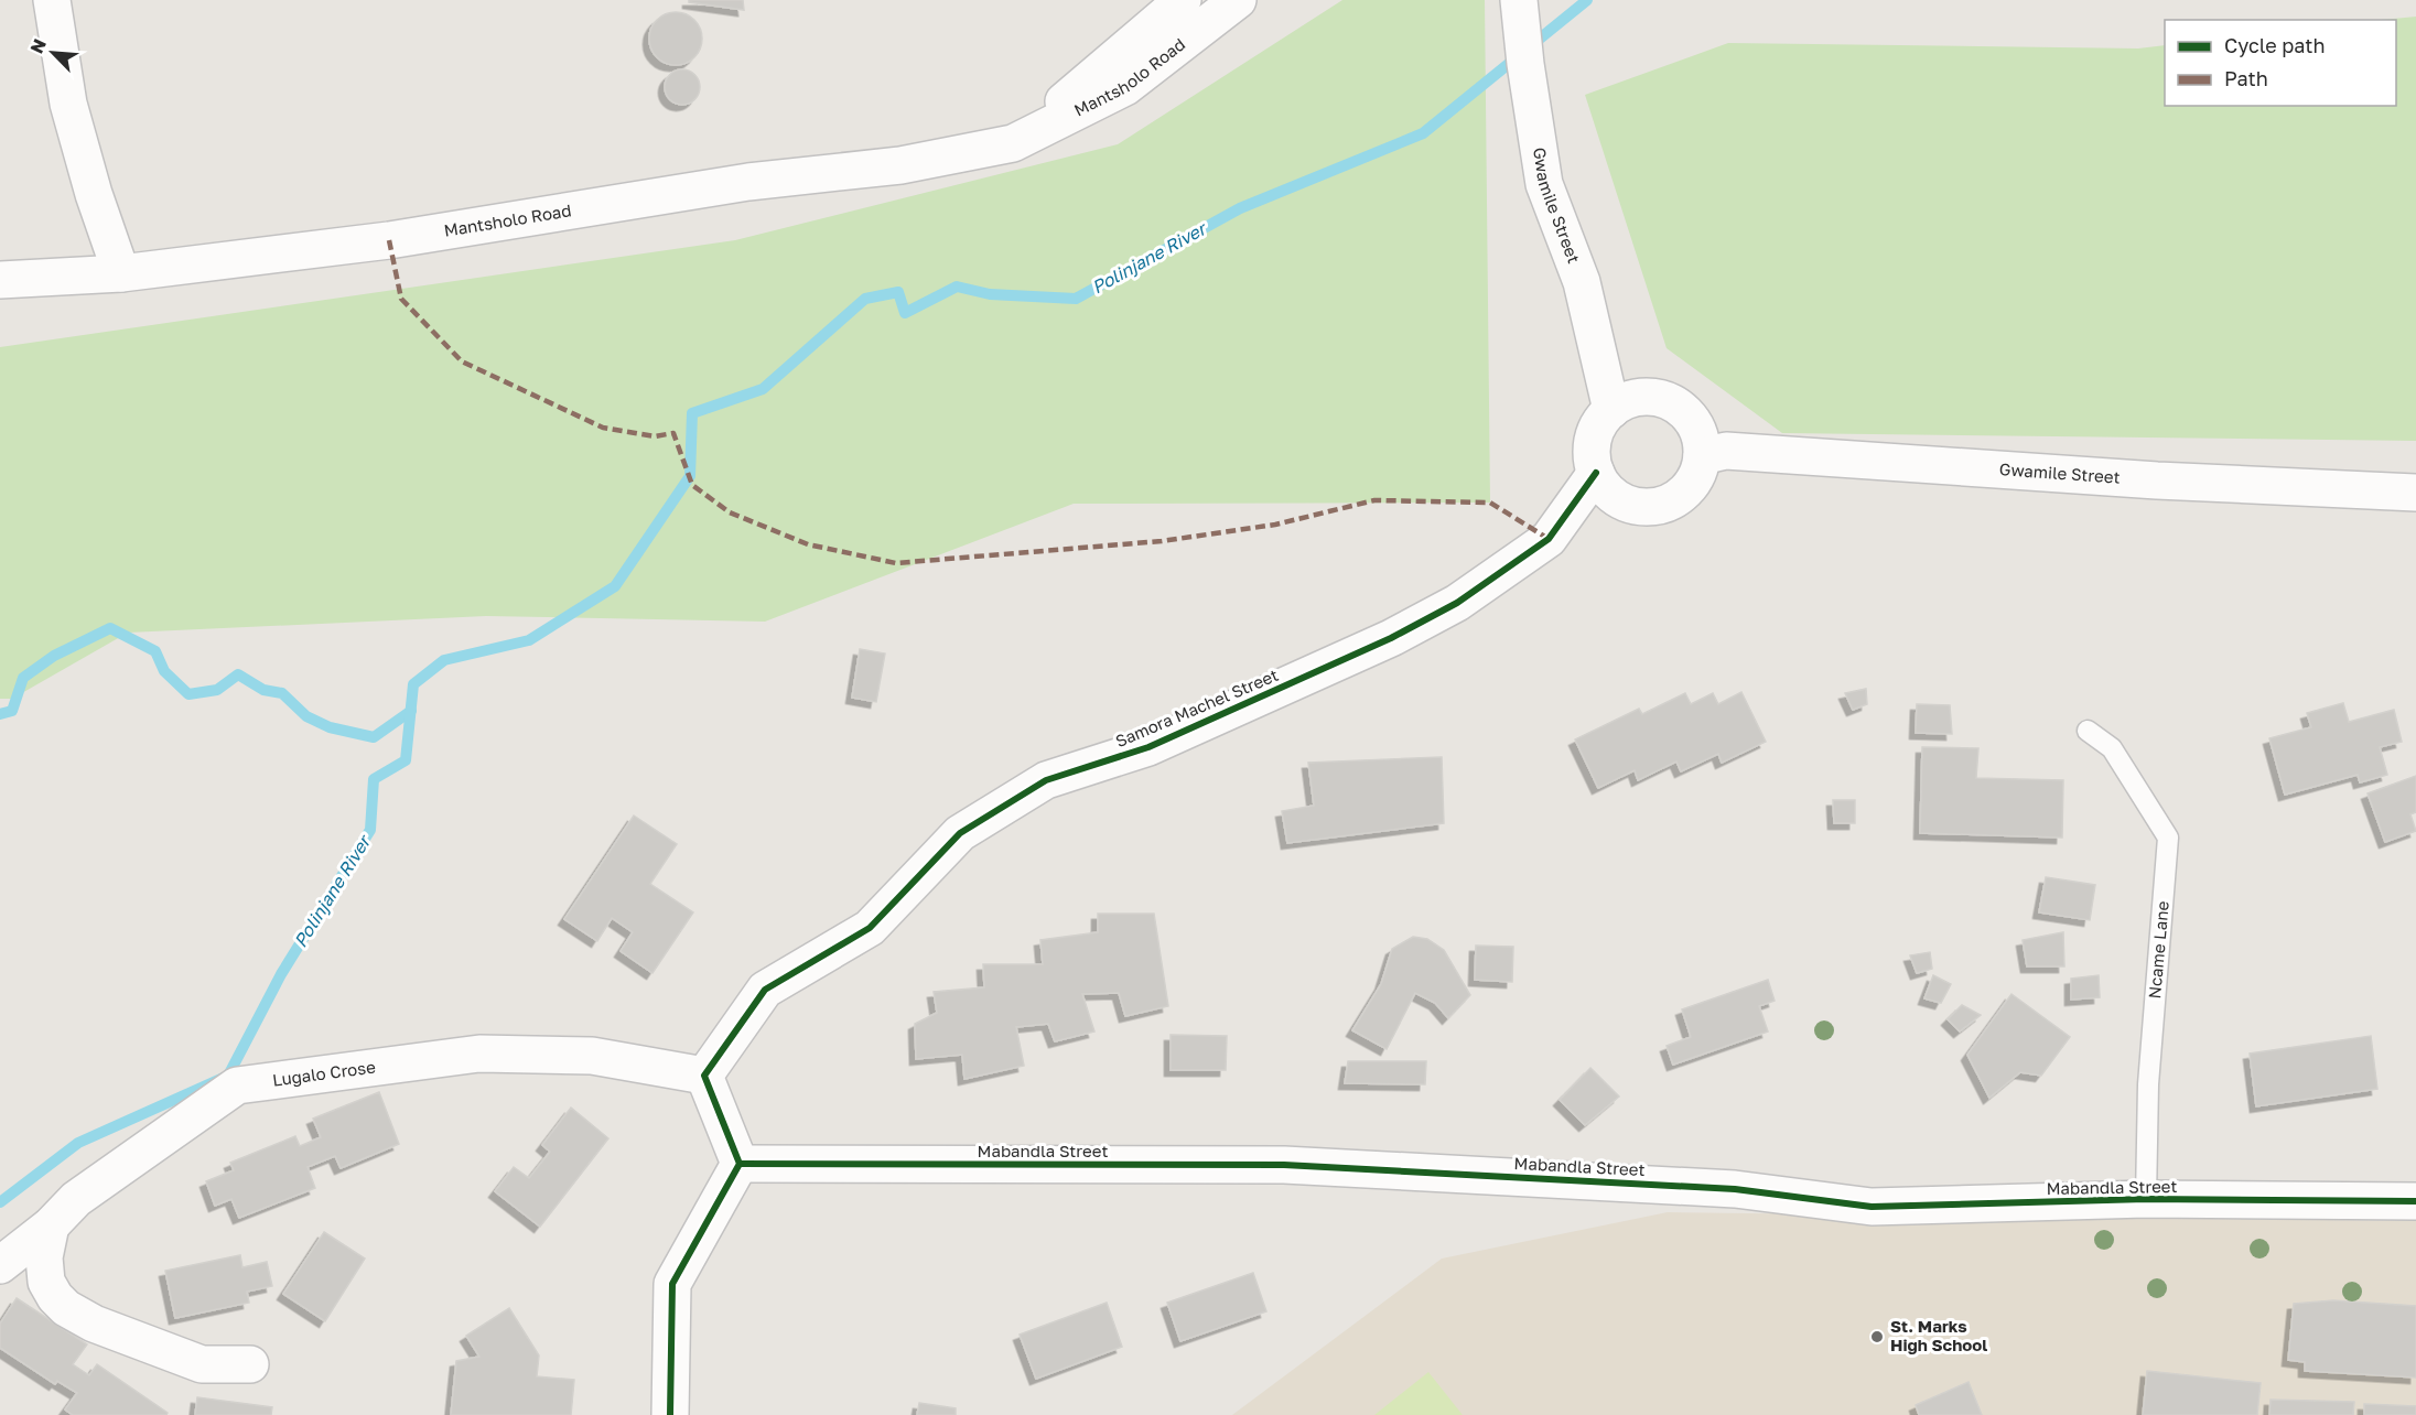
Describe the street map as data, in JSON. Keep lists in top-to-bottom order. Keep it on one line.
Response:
{"streets":{"street":["Mantsholo Road","Gwamile Street","Samora Machel Street","Lugalo Crose","Mabandla Street"],"lane":["Ncame Lane"]},"crossings":[["Gwamile Street","Samora Machel Street"],["Samora Machel Street","Lugalo Crose"],["Ncame Lane","Mabandla Street"]],"water":["Polinjane River"],"places":["St. Marks High School"],"legend":["Cycle path","Path"],"north":"top left"}
